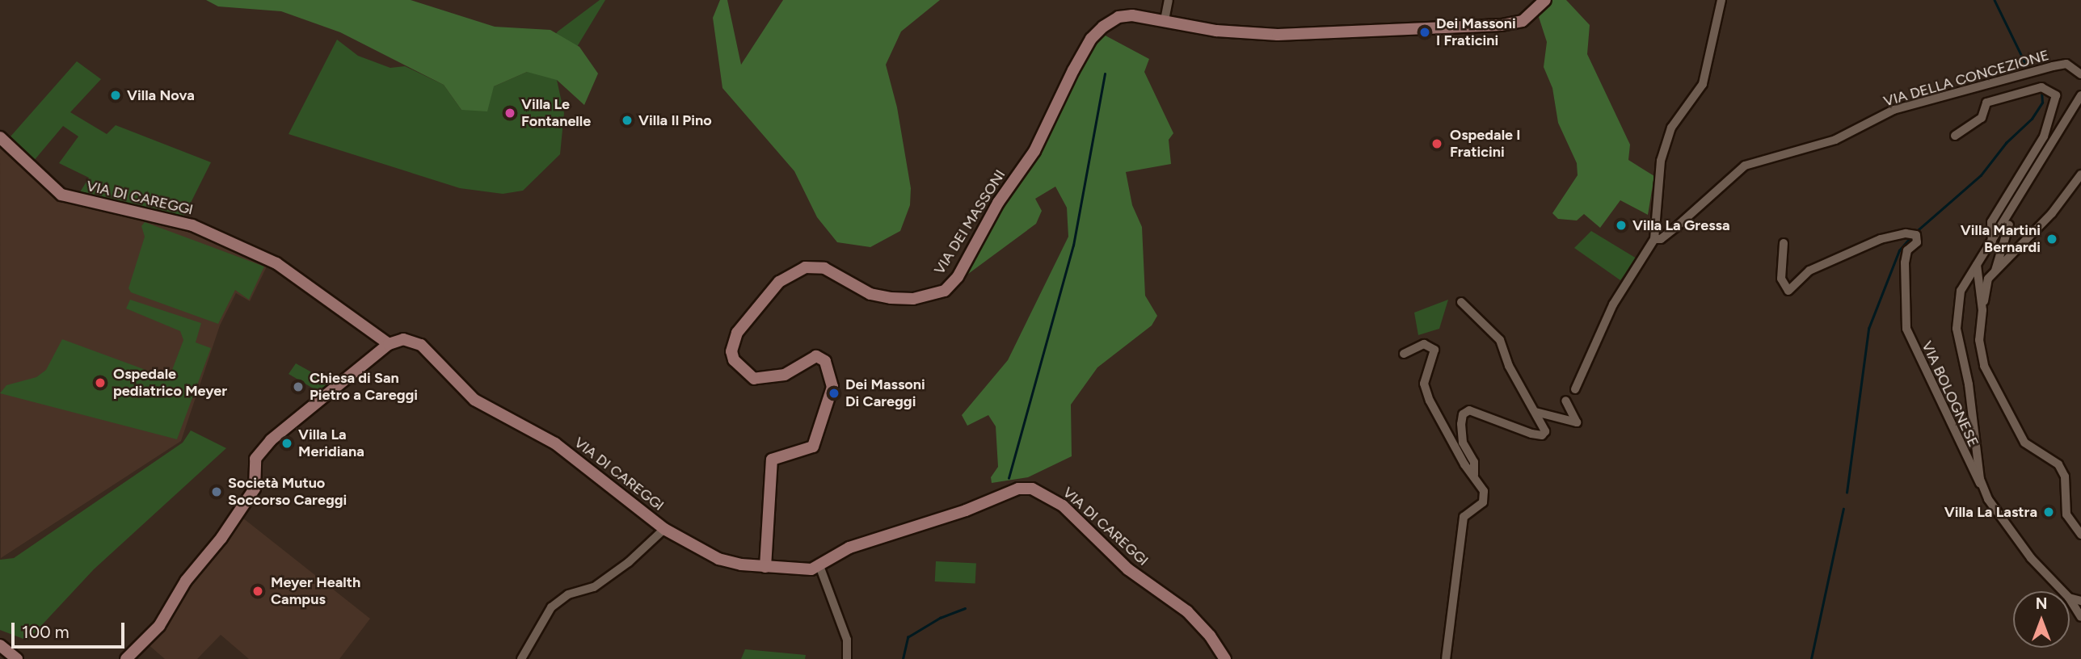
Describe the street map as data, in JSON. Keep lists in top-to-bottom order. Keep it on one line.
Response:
{"streets":{"street":["VIA DELLA CONCEZIONE","VIA DI CAREGGI","VIA DEI MASSONI","VIA BOLOGNESE"]},"crossings":[["VIA DI CAREGGI","VIA DEI MASSONI"]],"places":["Dei Massoni I Fraticini","Villa Nova","Villa Le Fontanelle","Villa Il Pino","Ospedale I Fraticini","Villa La Gressa","Villa Martini Bernardi","Ospedale pediatrico Meyer","Chiesa di San Pietro a Careggi","Dei Massoni Di Careggi","Villa La Meridiana","Società Mutuo Soccorso Careggi","Villa La Lastra","Meyer Health Campus"],"scale_bar":"100 m","north":"top"}
